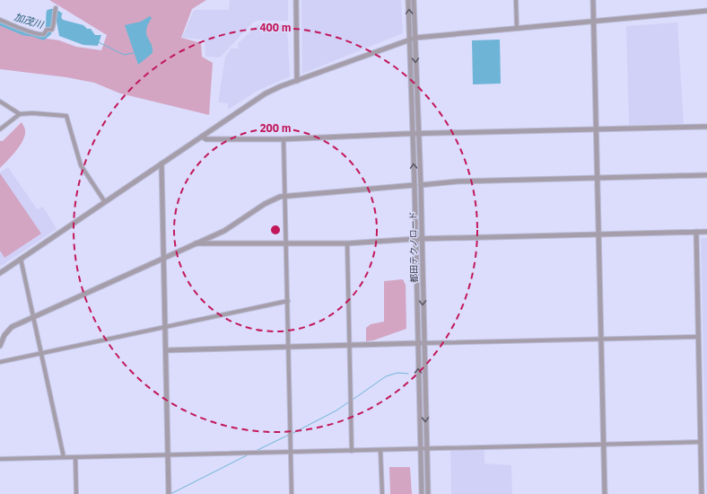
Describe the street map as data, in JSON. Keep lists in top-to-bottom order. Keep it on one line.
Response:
{"streets":{"street":["都田テクノロード"]},"water":["加茂川"],"rings":["400 m","200 m"]}
